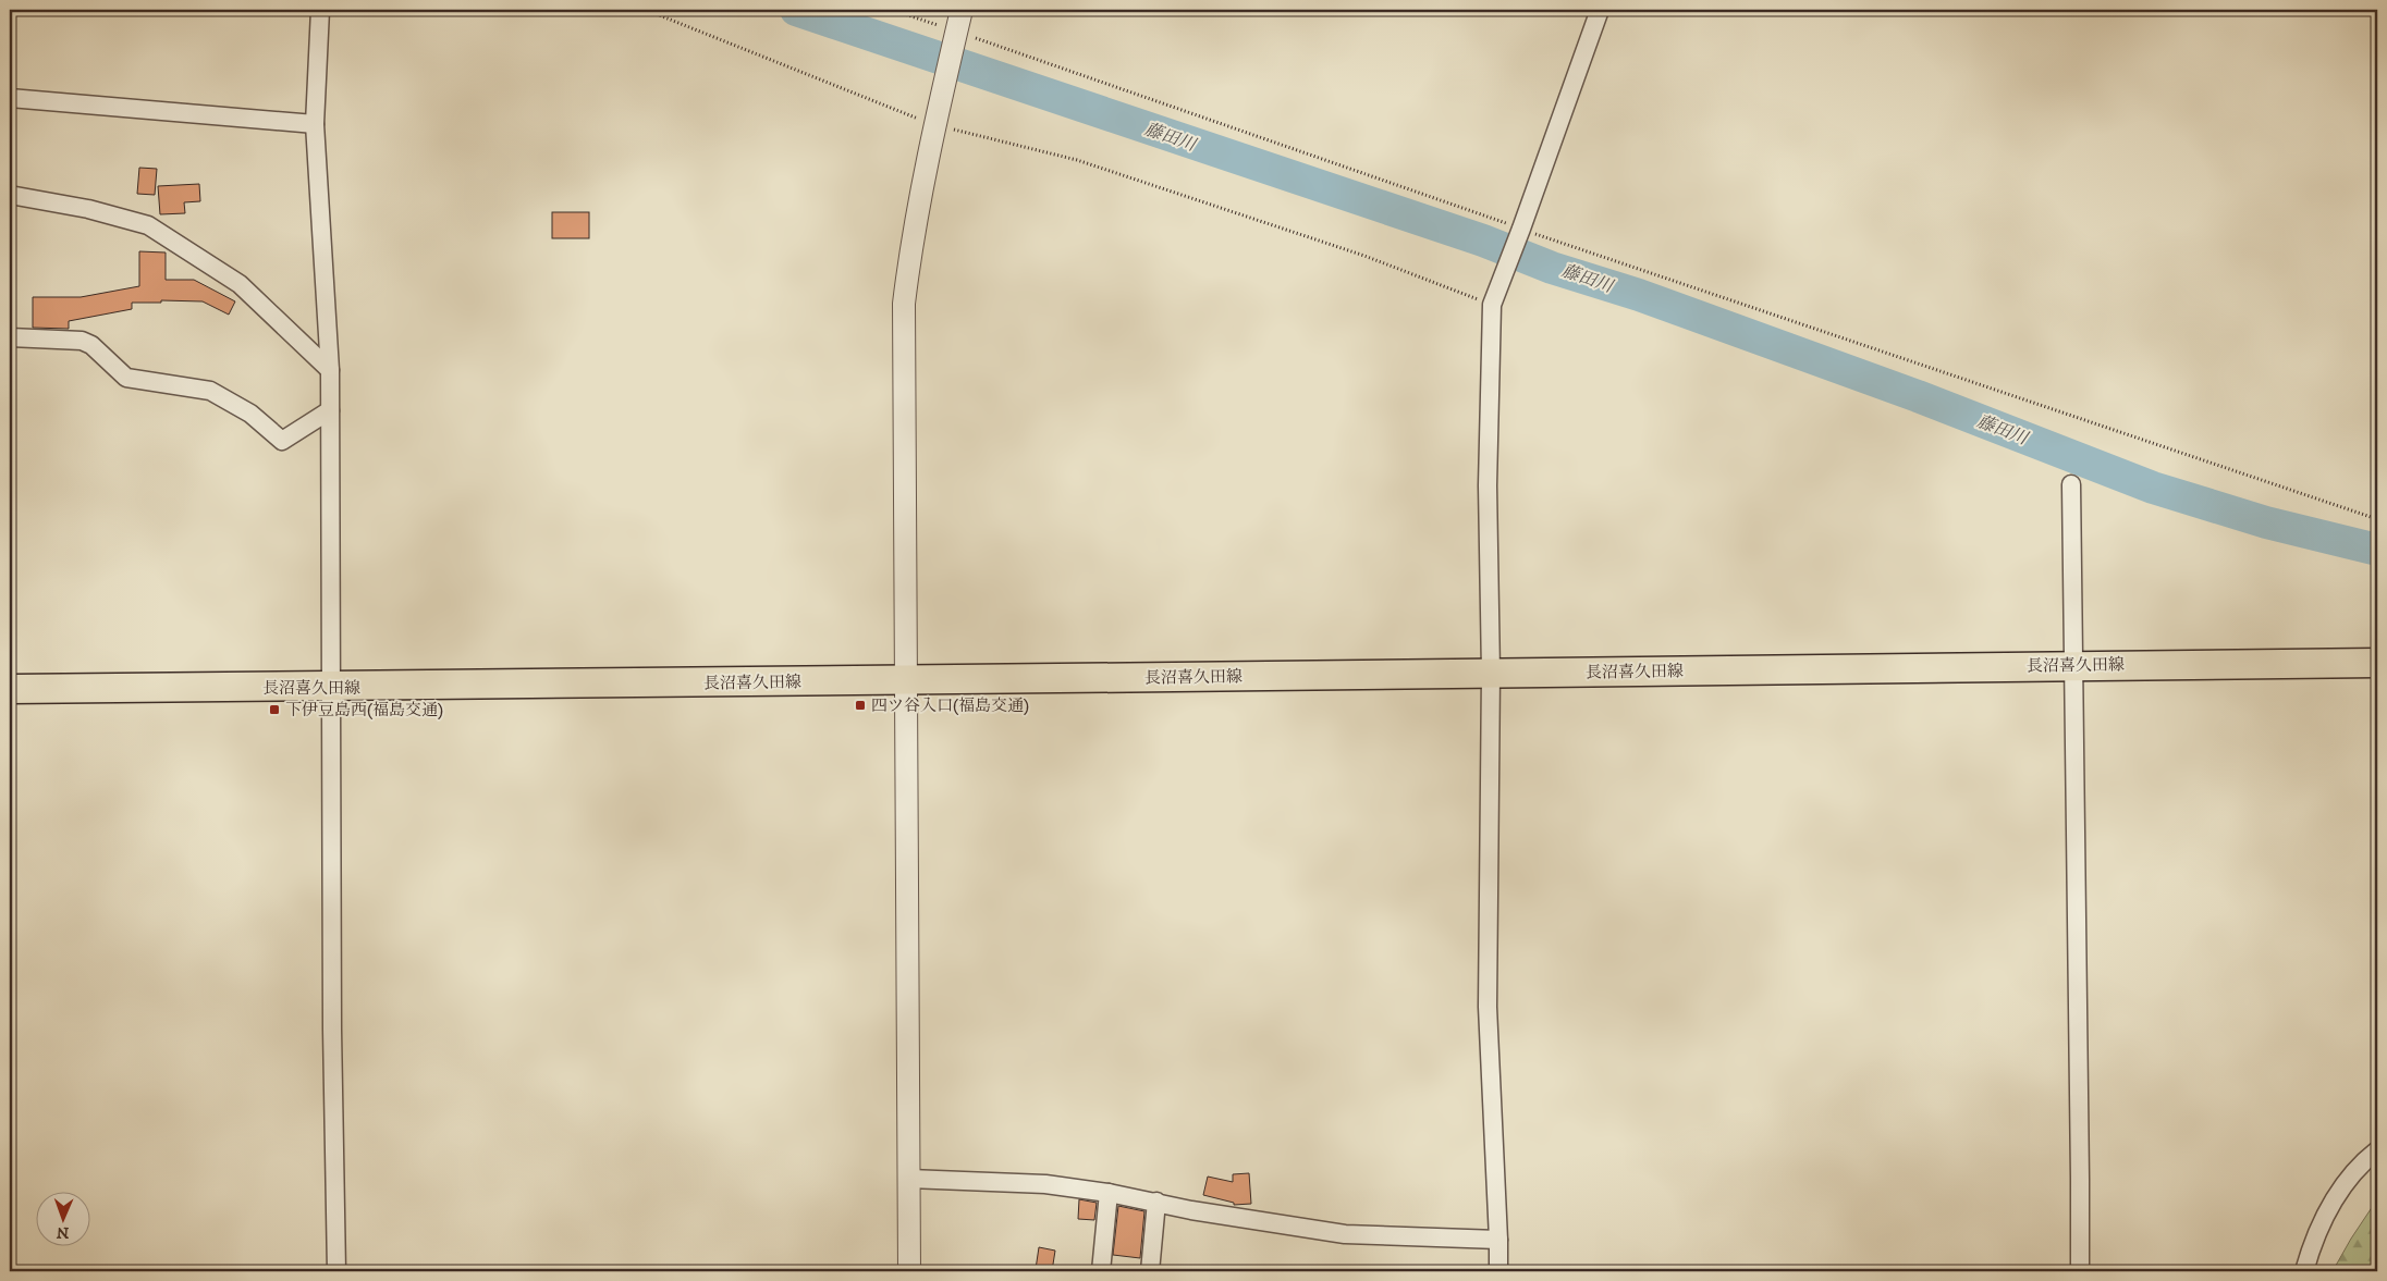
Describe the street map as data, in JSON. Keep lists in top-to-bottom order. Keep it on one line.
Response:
{"streets":{"main road":["長沼喜久田線"]},"water":["藤田川"],"places":{"transit":["四ツ谷入口(福島交通)","下伊豆島西(福島交通)"]},"north":"bottom"}
